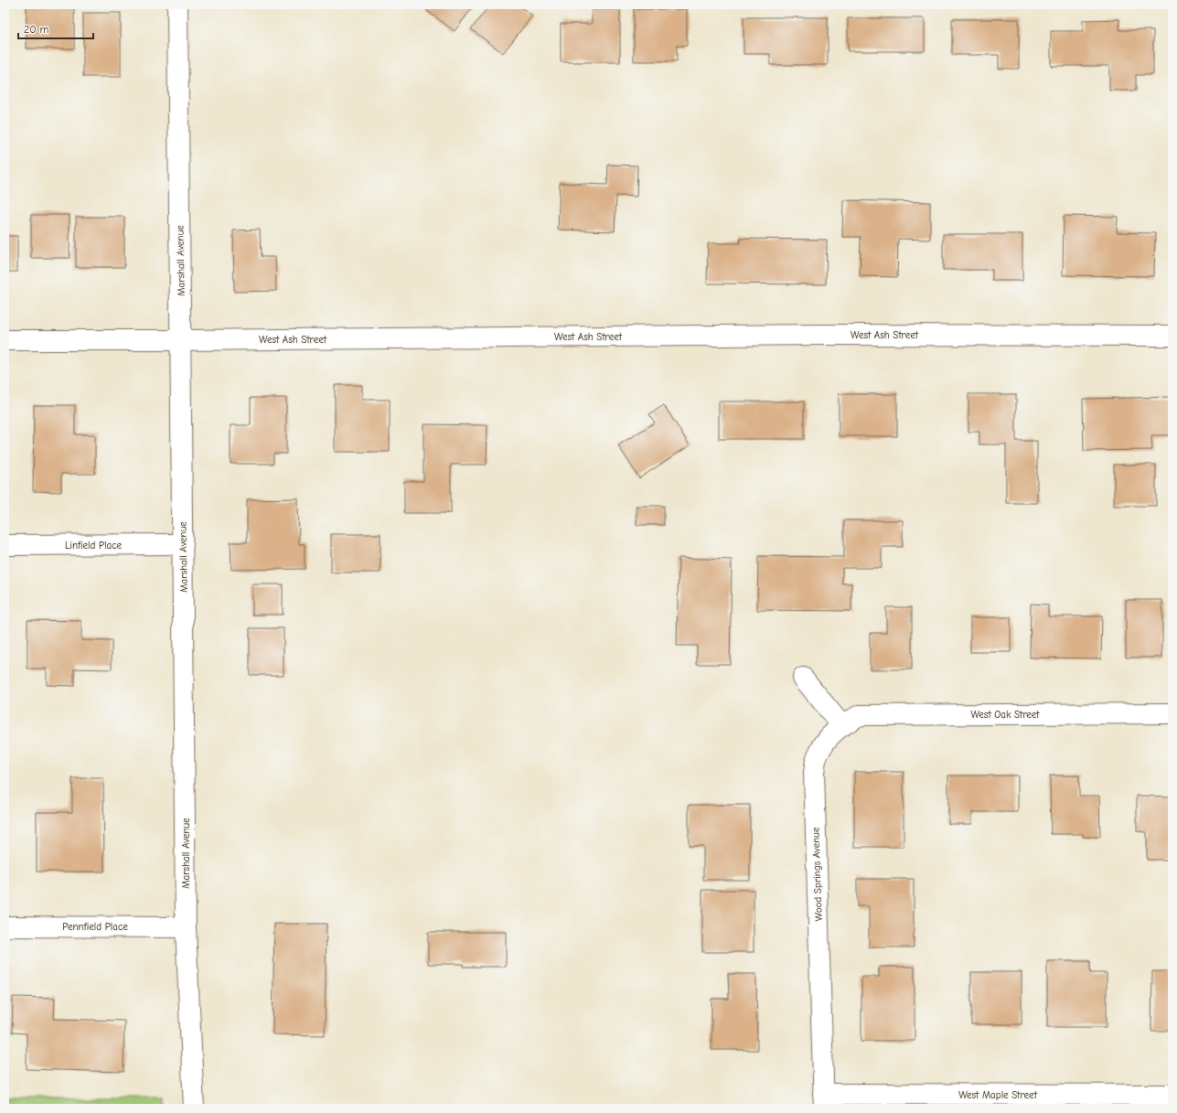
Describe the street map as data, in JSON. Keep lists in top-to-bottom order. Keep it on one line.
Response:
{"streets":{"street":["Marshall Avenue","West Ash Street","Linfield Place","West Oak Street","Wood Springs Avenue","Pennfield Place","West Maple Street"]},"crossings":[["Marshall Avenue","West Ash Street"],["Marshall Avenue","Linfield Place"],["Marshall Avenue","Pennfield Place"],["West Oak Street","Wood Springs Avenue"],["Wood Springs Avenue","West Maple Street"]],"scale_bar":"20 m"}
